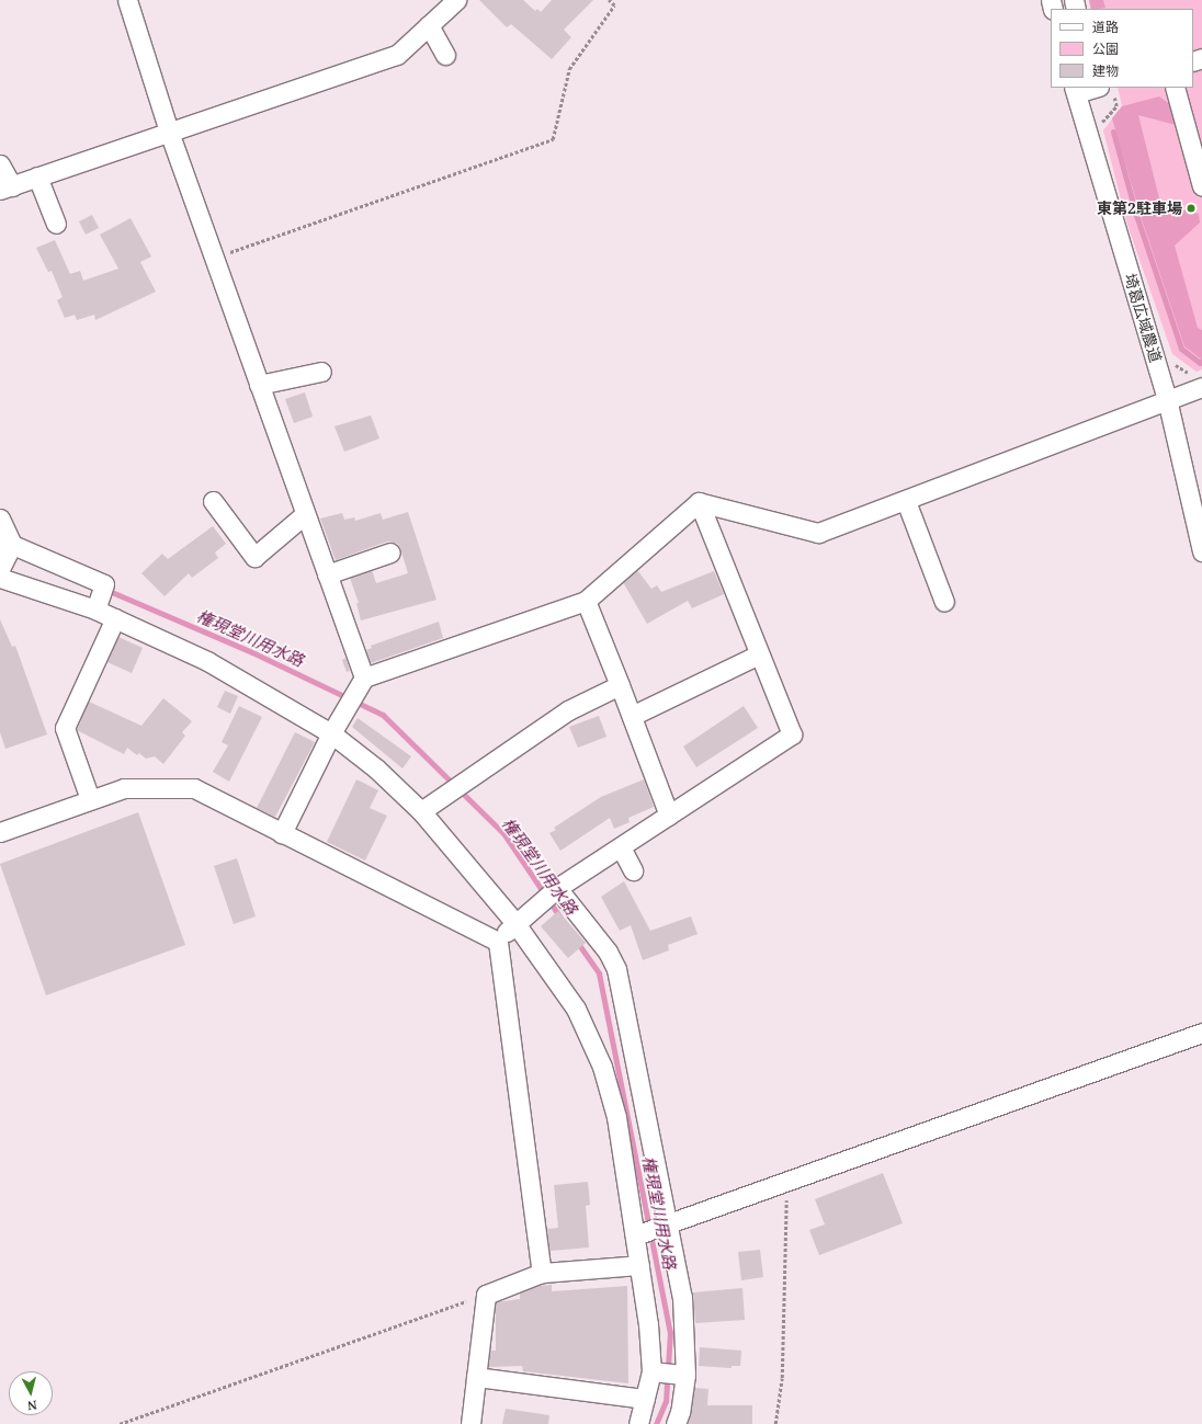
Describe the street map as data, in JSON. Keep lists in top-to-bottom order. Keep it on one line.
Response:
{"streets":{"street":["埼葛広域農道"]},"water":["権現堂川用水路"],"places":["東第2駐車場"],"legend":["道路","公園","建物"],"north":"bottom"}
